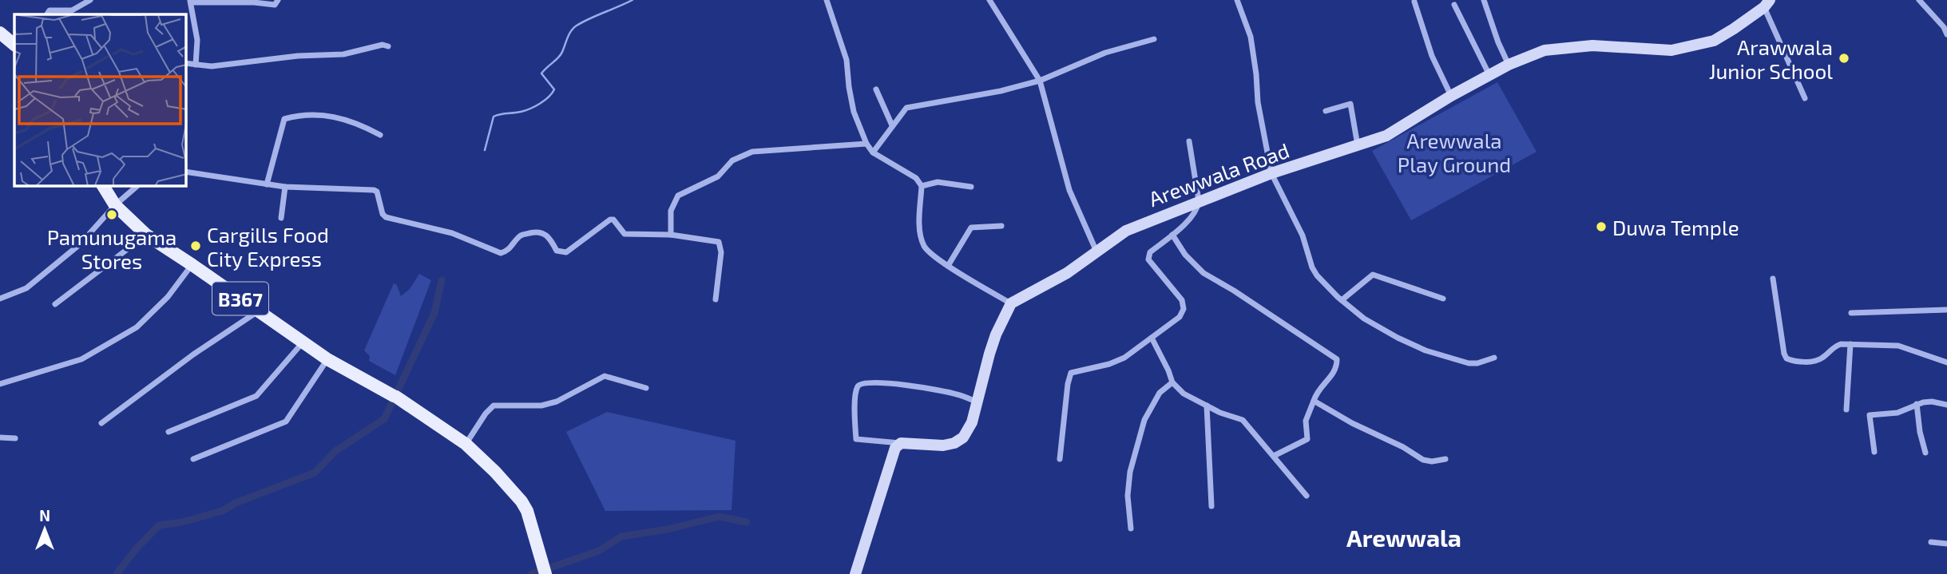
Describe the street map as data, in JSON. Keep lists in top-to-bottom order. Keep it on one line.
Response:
{"streets":{"main road":["B367"],"street":["Arewwala Road"]},"districts":["Arewwala"],"parks":["Arewwala Play Ground"],"places":["Arawwala Junior School","Pamunugama Stores","Duwa Temple","Cargills Food City Express"],"north":"top"}
